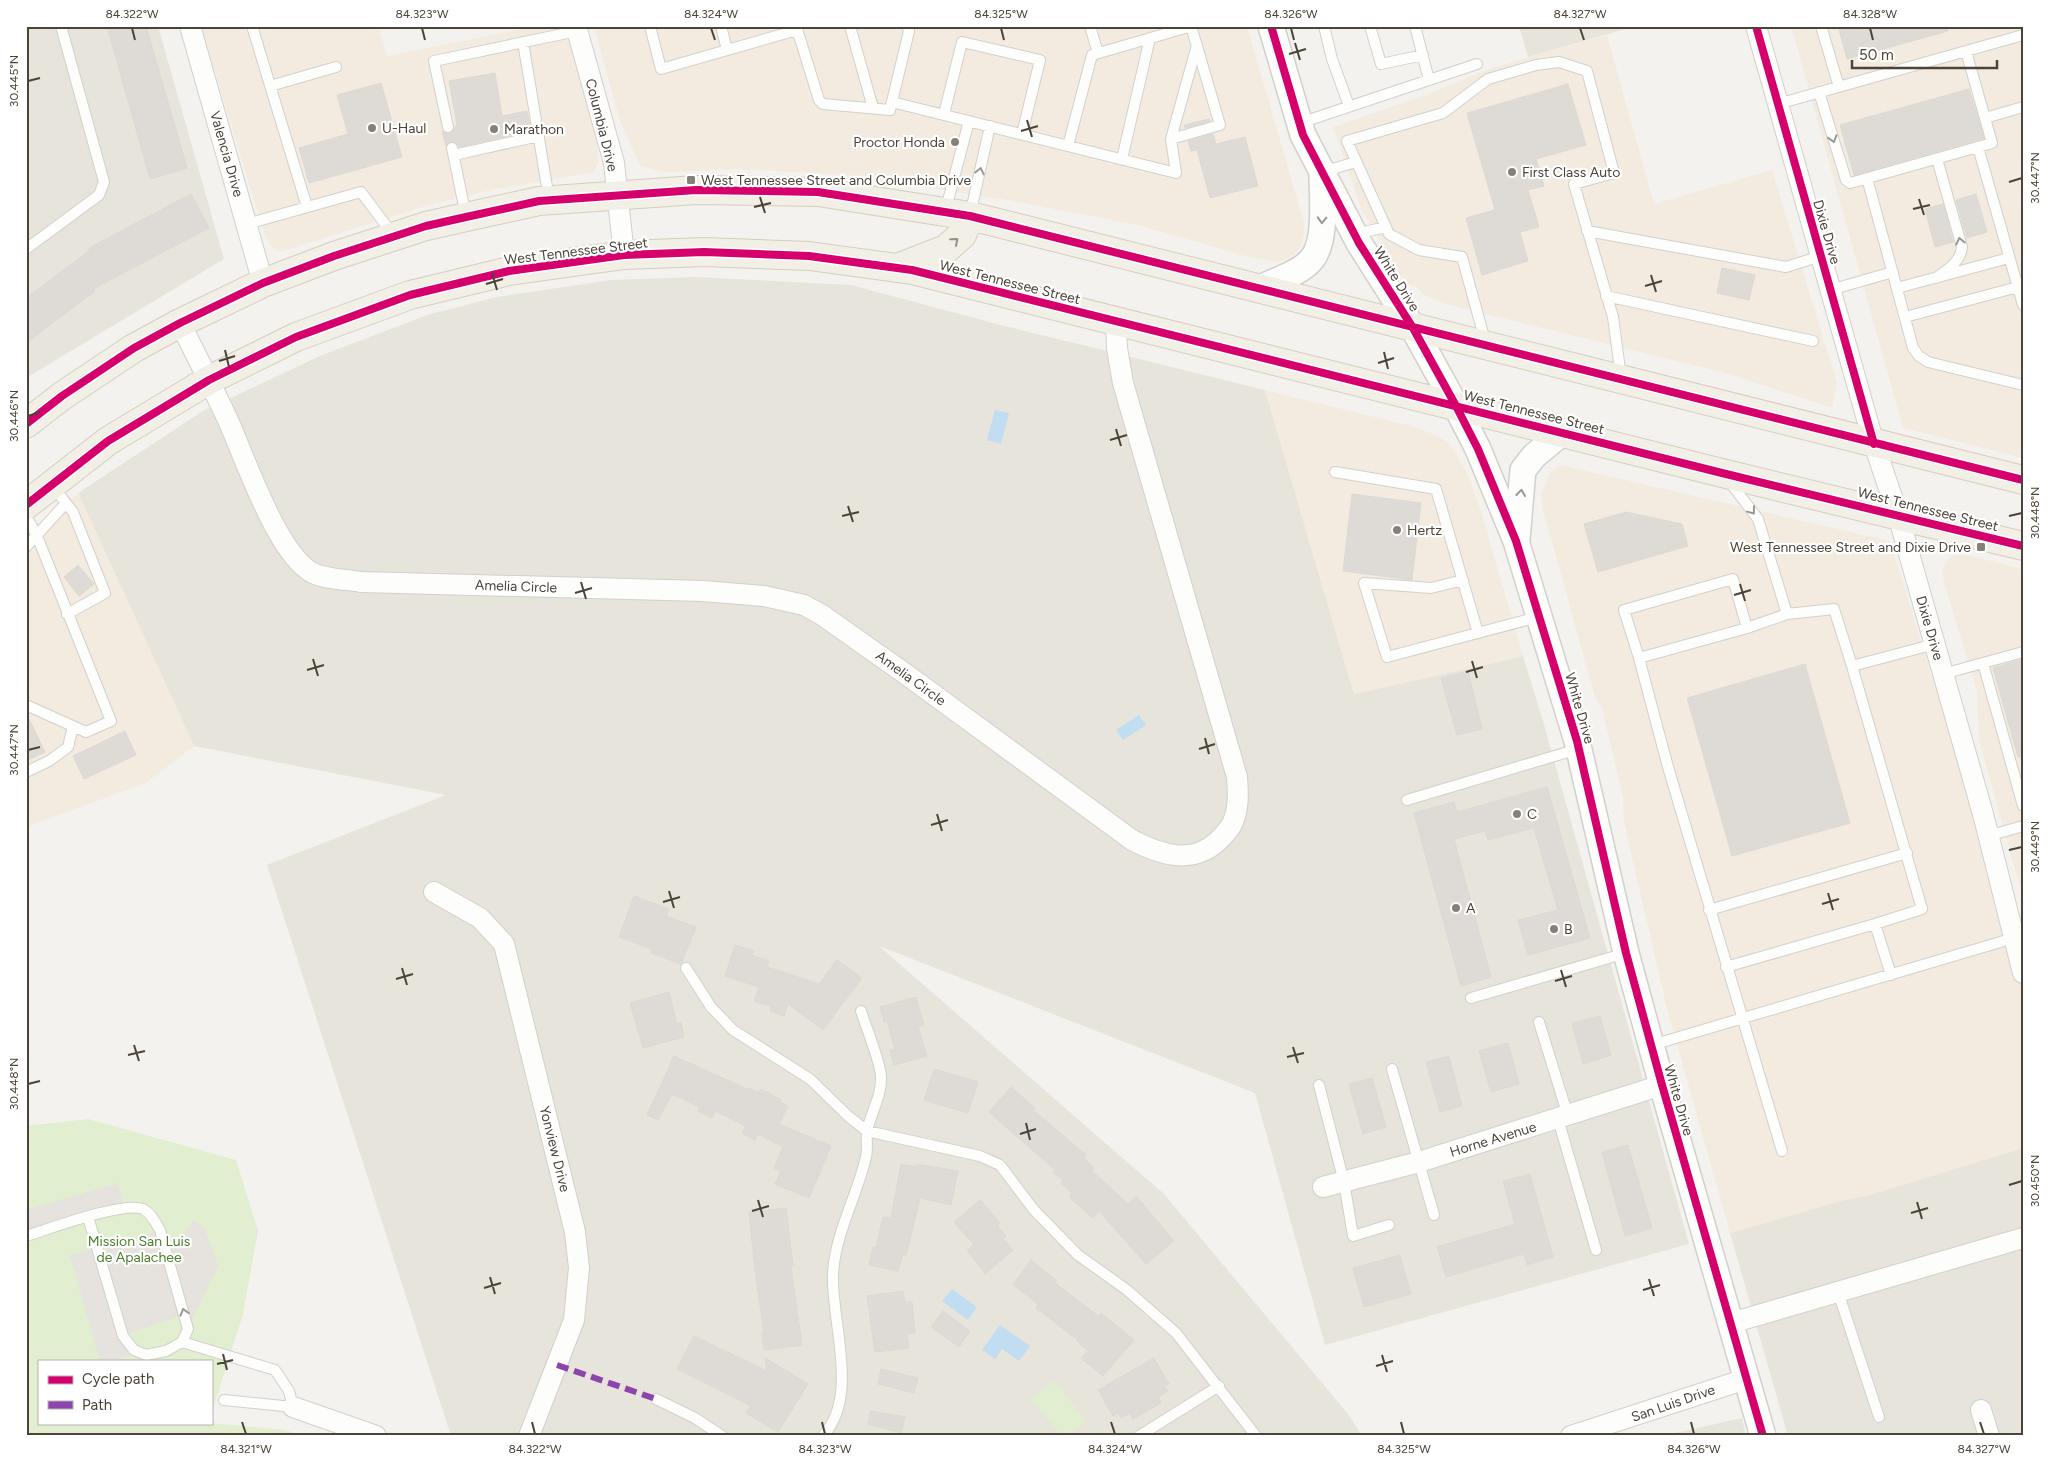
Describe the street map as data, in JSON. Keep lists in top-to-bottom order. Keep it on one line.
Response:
{"streets":{"main road":["West Tennessee Street"],"street":["Columbia Drive","Valencia Drive","Dixie Drive","White Drive","Amelia Circle","Horne Avenue","Yonview Drive","San Luis Drive"]},"crossings":[["Columbia Drive","West Tennessee Street"],["Dixie Drive","West Tennessee Street"],["West Tennessee Street","White Drive"],["West Tennessee Street","Amelia Circle"],["White Drive","Horne Avenue"],["White Drive","San Luis Drive"]],"parks":["Mission San Luis de Apalachee"],"places":{"other":["U-Haul","Marathon","Proctor Honda","First Class Auto","Hertz","C","A","B"],"transit":["West Tennessee Street and Columbia Drive","West Tennessee Street and Dixie Drive"]},"legend":["Cycle path","Path"],"scale_bar":"50 m","coordinates":["84.322°W","84.323°W","84.324°W","84.325°W","84.326°W","84.327°W","84.328°W","30.445°N","30.447°N","30.446°N","30.448°N","30.449°N","30.450°N","84.321°W"]}
